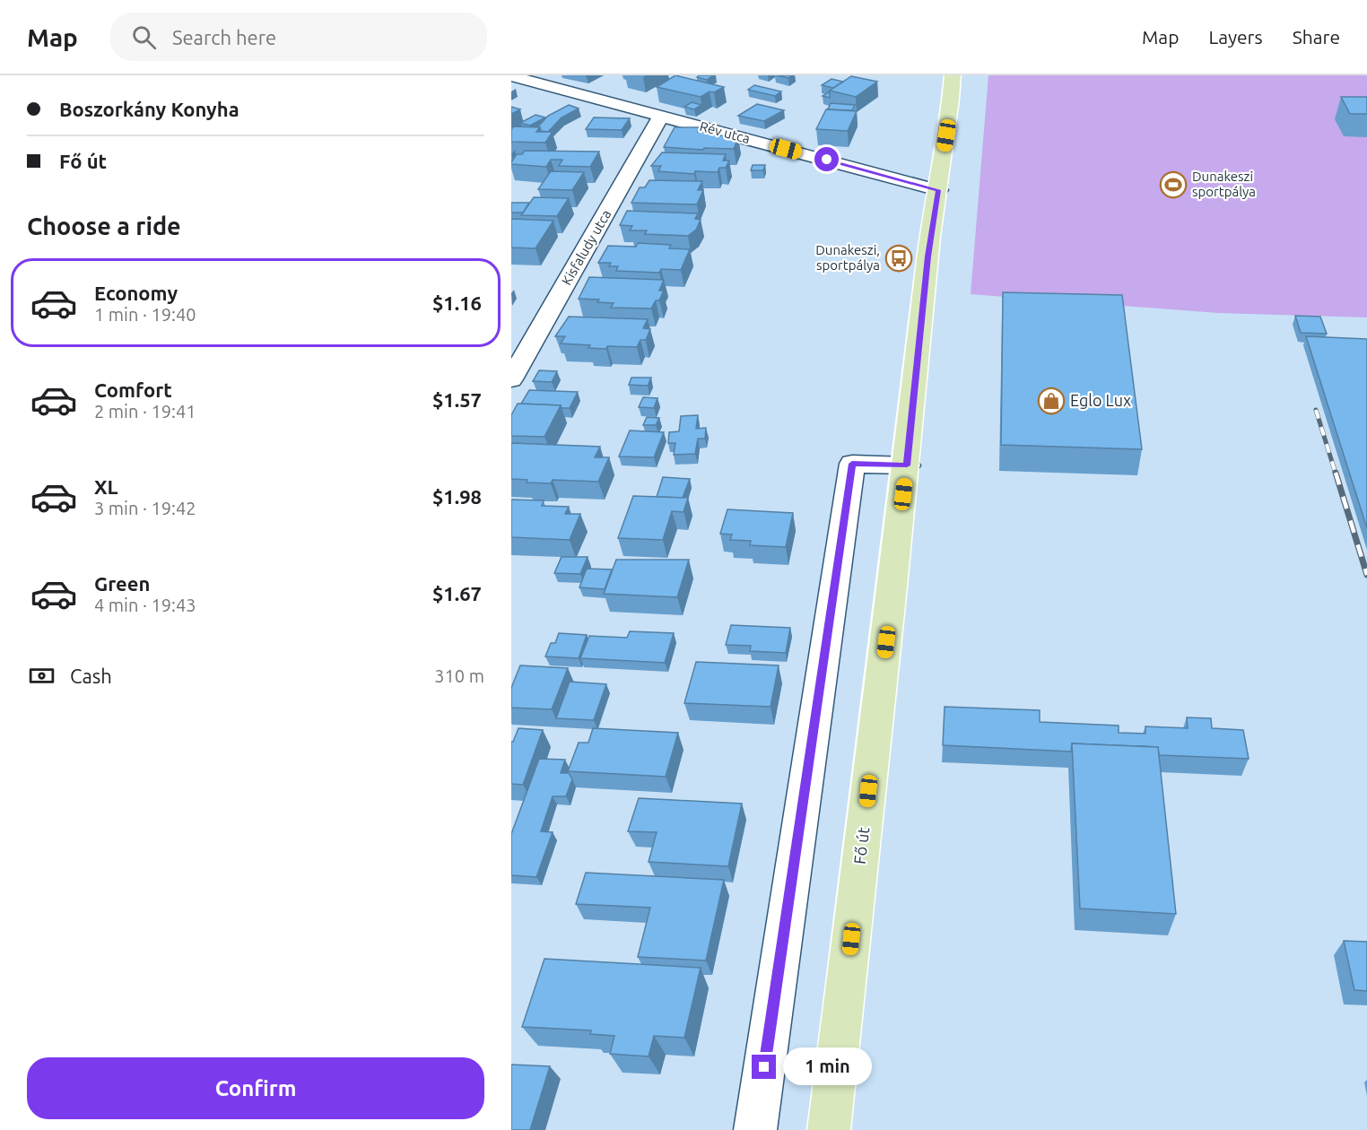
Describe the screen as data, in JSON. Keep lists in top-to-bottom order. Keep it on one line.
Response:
{"streets":{"main road":["Fő út"],"street":["Rév utca","Kisfaludy utca"]},"crossings":[["Rév utca","Kisfaludy utca"],["Rév utca","Fő út"]],"places":{"sports":["Dunakeszi sportpálya"],"bus stop":["Dunakeszi, sportpálya"],"shop":["Eglo Lux"]},"page":{"header":"Map","search":"Search here","nav":["Map","Layers","Share"],"banner":["Boszorkány Konyha","Fő út"],"heading":"Choose a ride","list":[{"name":"Economy","note":"1 min · 19:40","value":"$1.16"},{"name":"Comfort","note":"2 min · 19:41","value":"$1.57"},{"name":"XL","note":"3 min · 19:42","value":"$1.98"},{"name":"Green","note":"4 min · 19:43","value":"$1.67"}],"pay":["Cash","310 m"],"buttons":"Confirm","bubble":"1 min"}}
